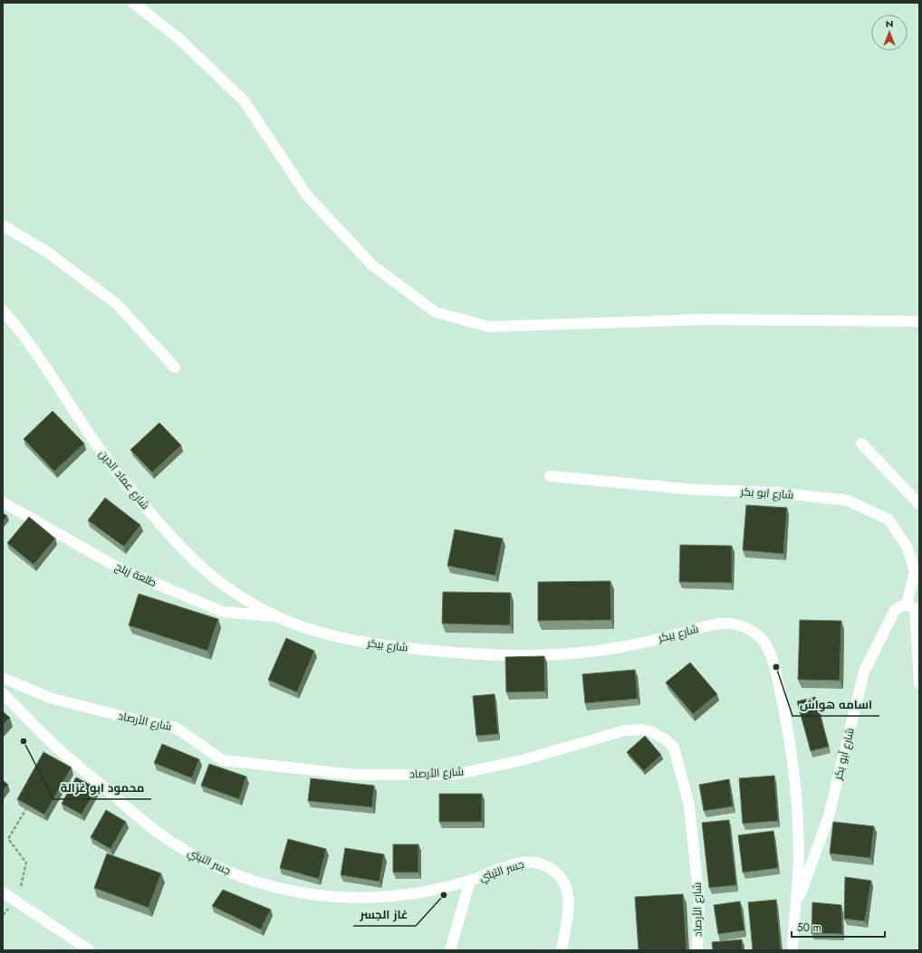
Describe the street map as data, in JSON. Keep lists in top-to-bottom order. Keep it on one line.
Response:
{"streets":{"street":["شارع عماد الدين","شارع ابو بكر","طلعة زبلح","شارع بيكر","شارع الأرصاد","شارع أبو بكر","جسر التيتي"]},"crossings":[["شارع عماد الدين","طلعة زبلح"],["شارع عماد الدين","شارع بيكر"],["طلعة زبلح","شارع بيكر"],["شارع بيكر","شارع أبو بكر"]],"places":["اسامه هواش","محمود ابو غزالة","غاز الجسر"],"scale_bar":"50 m","north":"top"}
